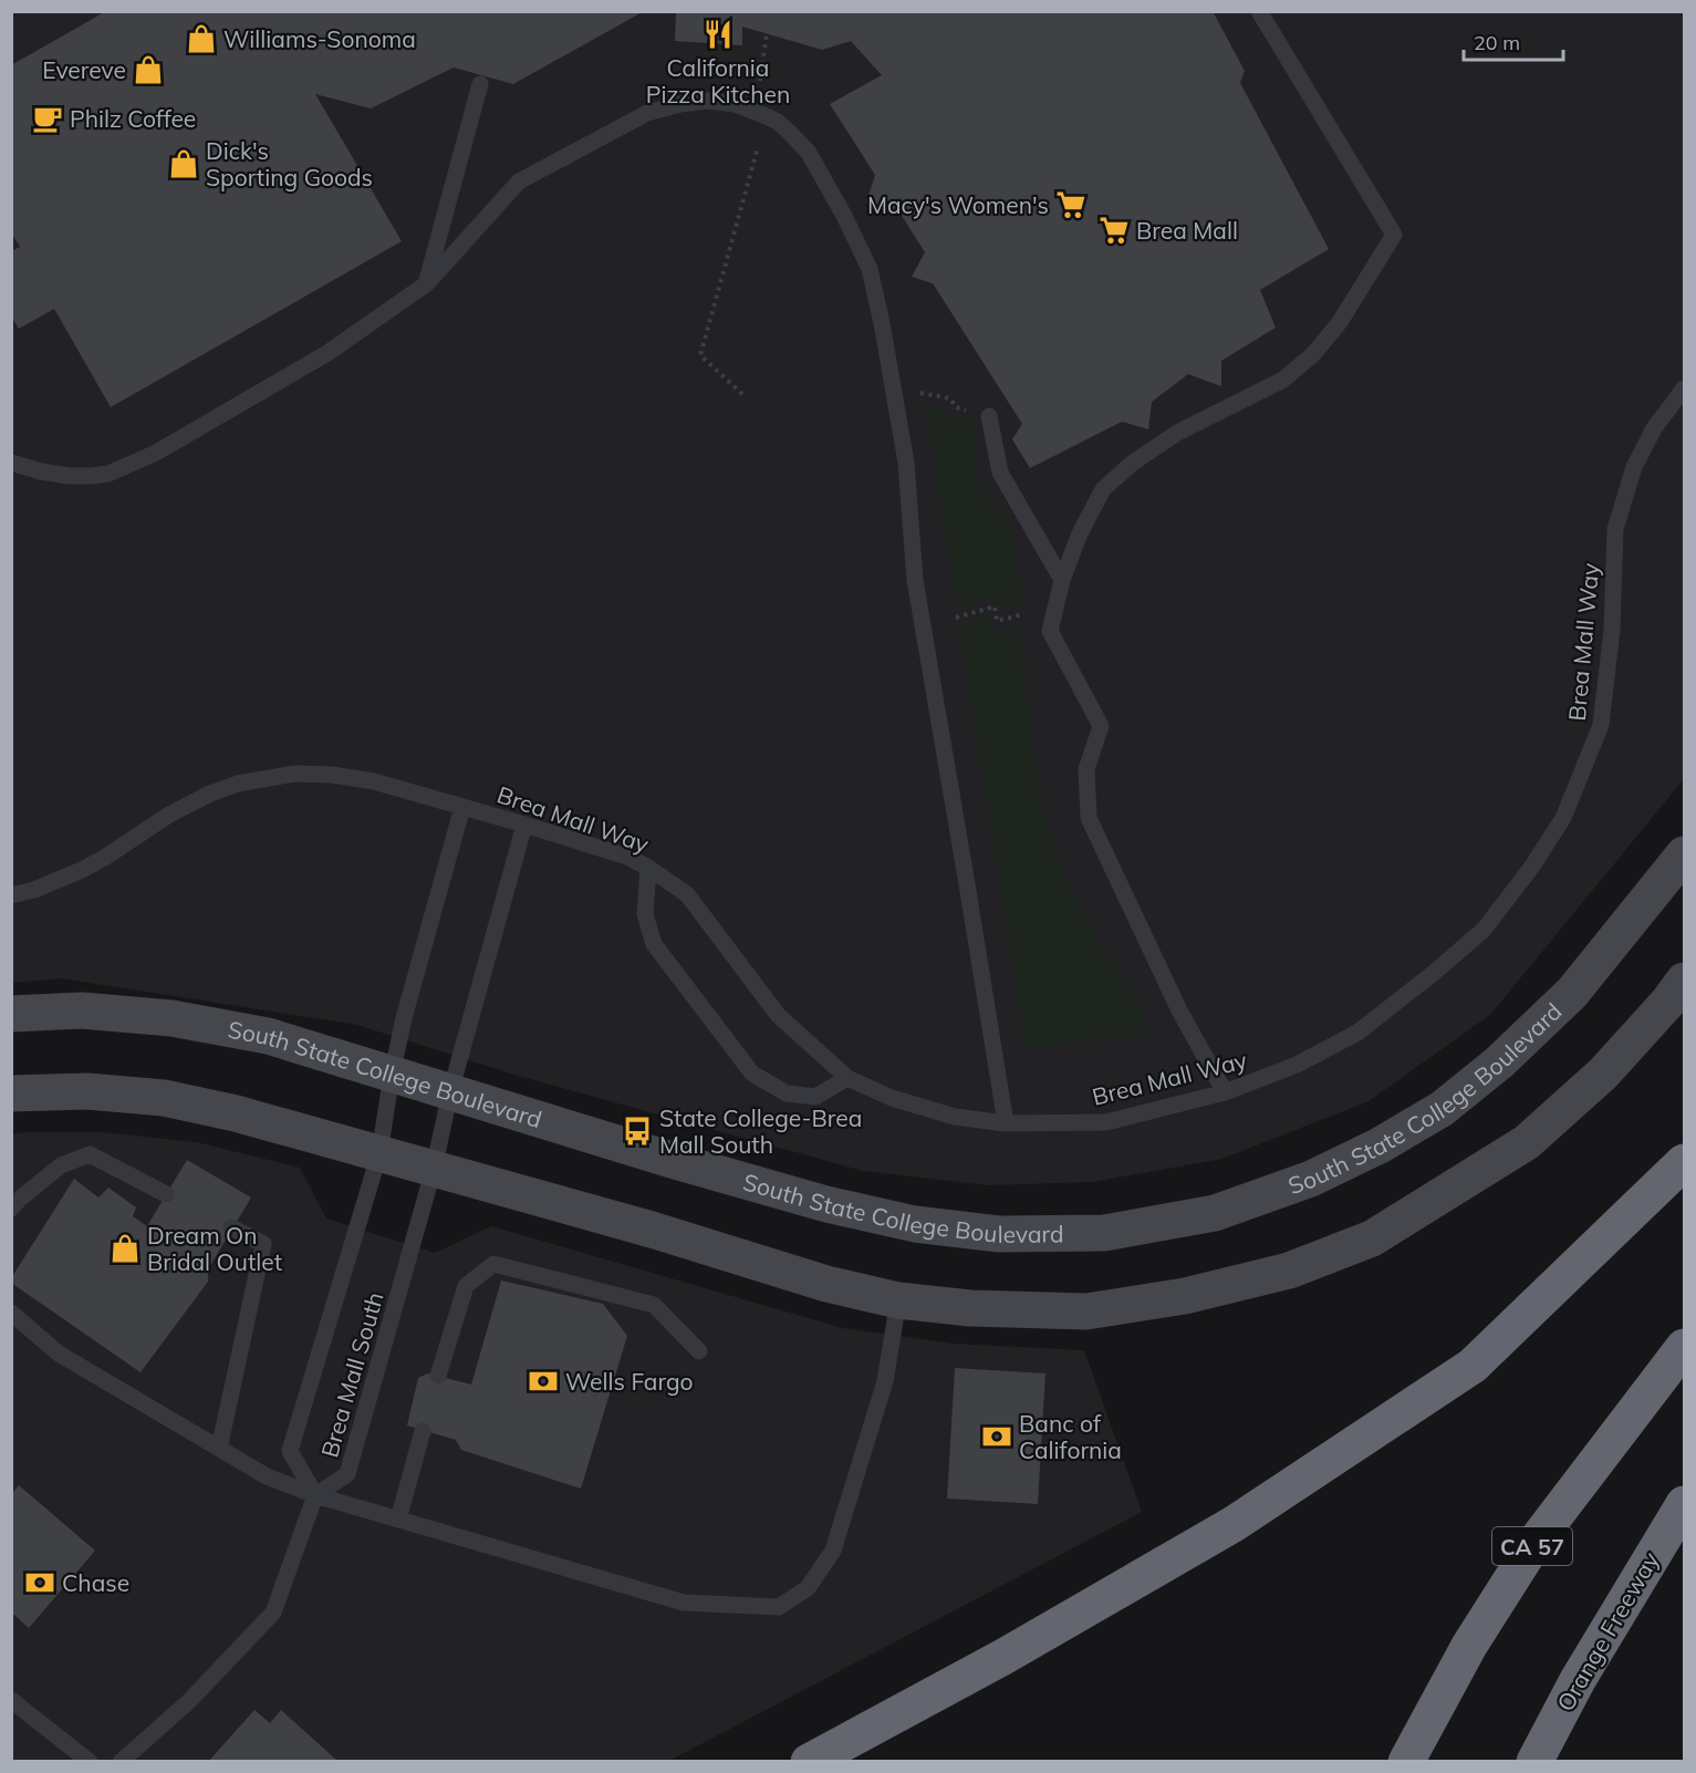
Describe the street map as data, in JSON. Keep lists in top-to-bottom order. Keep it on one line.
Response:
{"streets":{"highway":["CA 57","Orange Freeway"],"main road":["South State College Boulevard"],"lane":["Brea Mall Way","Brea Mall South"]},"crossings":[["Brea Mall Way","Brea Mall South"],["South State College Boulevard","Brea Mall South"]],"places":{"restaurant":["California Pizza Kitchen"],"shop":["Williams-Sonoma","Evereve","Dick's Sporting Goods","Dream On Bridal Outlet"],"cafe":["Philz Coffee"],"supermarket":["Macy's Women's","Brea Mall"],"bus stop":["State College-Brea Mall South"],"bank":["Wells Fargo","Banc of California","Chase"]},"scale_bar":"20 m"}
